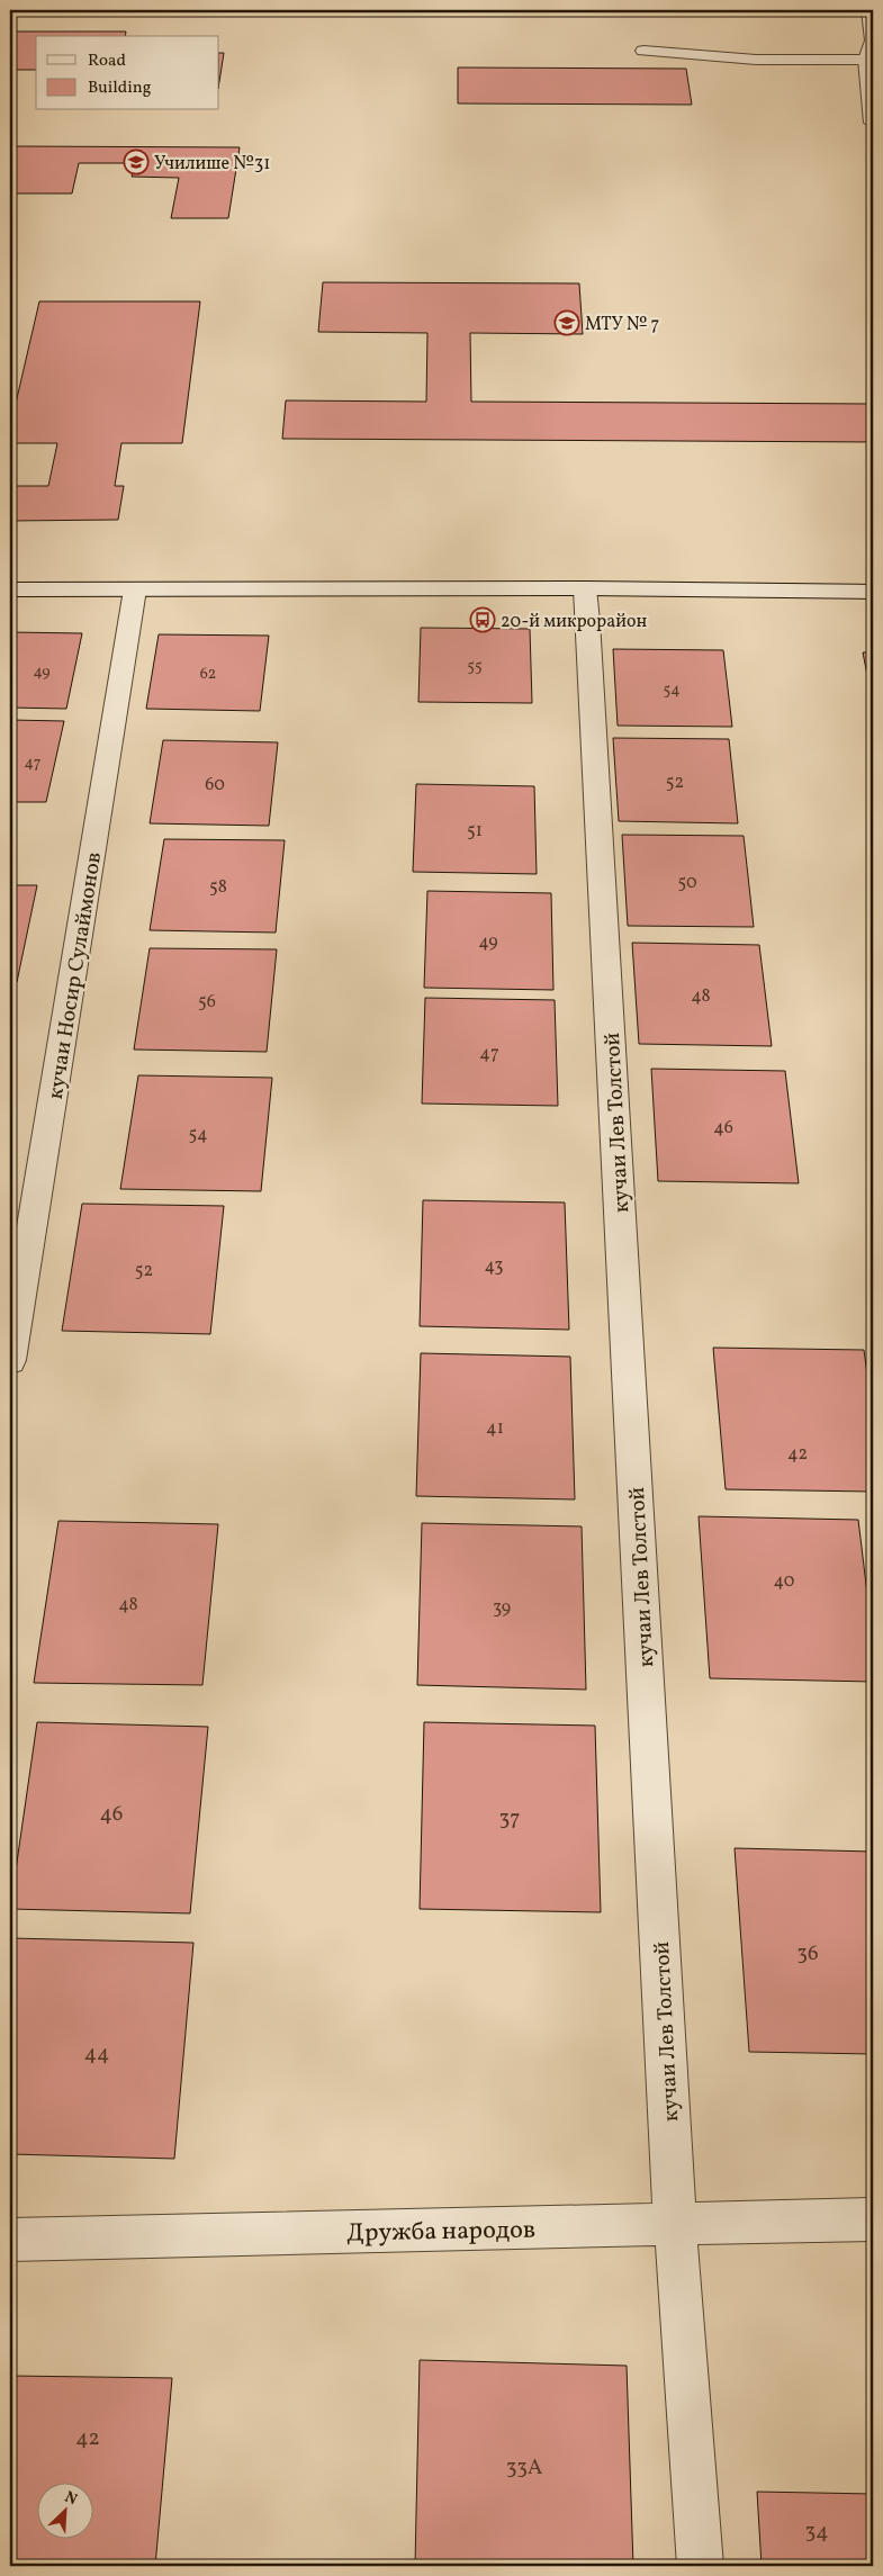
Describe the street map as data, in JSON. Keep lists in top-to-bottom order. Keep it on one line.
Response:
{"streets":{"street":["кучаи Носир Сулаймонов","кучаи Лев Толстой","Дружба народов"]},"crossings":[["кучаи Лев Толстой","Дружба народов"]],"places":{"school or university":["Училише №31","МТУ № 7"],"bus stop":["20-й микрорайон"]},"house_numbers":["55","49","62","54","47","52","60","51","50","58","49","48","56","47","46","54","43","52","41","42","40","48","39","46","37","36","44","42","33А","34"],"legend":["Road","Building"],"north":"top right"}
